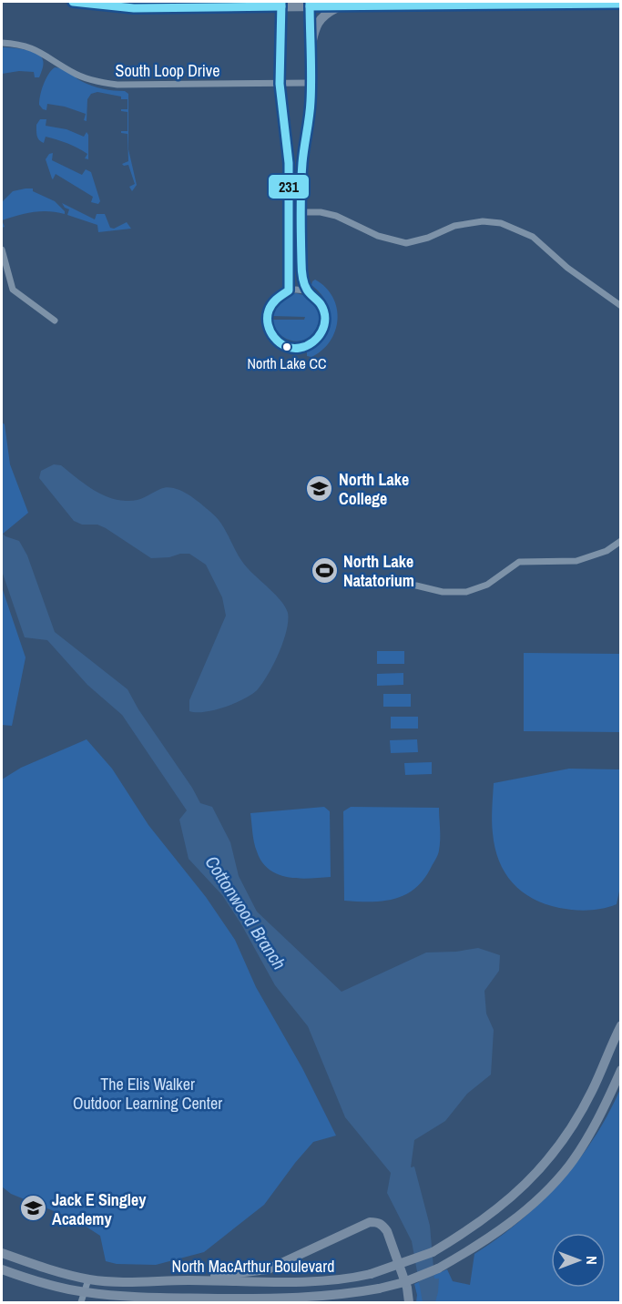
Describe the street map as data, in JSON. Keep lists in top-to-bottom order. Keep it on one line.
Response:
{"streets":{"main road":["North MacArthur Boulevard"],"street":["South Loop Drive"]},"water":["Cottonwood Branch"],"parks":["The Elis Walker Outdoor Learning Center"],"places":{"other":["North Lake CC"],"school or university":["North Lake College","Jack E Singley Academy"],"sports":["North Lake Natatorium"]},"lines":["transit line 231"],"north":"right"}
